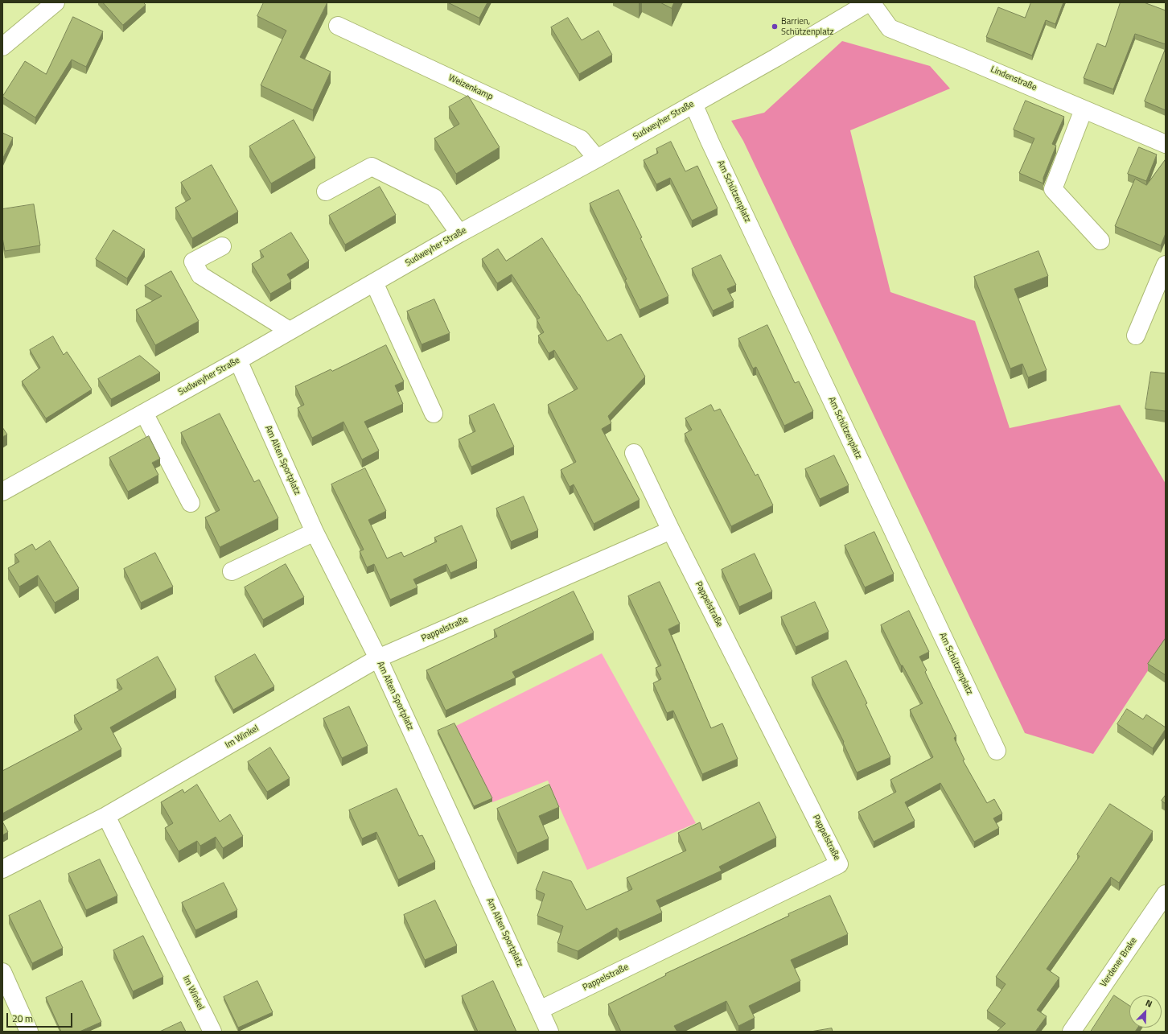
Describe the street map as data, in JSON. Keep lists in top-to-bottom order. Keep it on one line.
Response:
{"streets":{"street":["Lindenstraße","Weizenkamp","Sudweyher Straße","Am Schützenplatz","Am Alten Sportplatz","Pappelstraße","Im Winkel","Verdener Brake"]},"crossings":[["Lindenstraße","Sudweyher Straße"],["Weizenkamp","Sudweyher Straße"],["Sudweyher Straße","Am Schützenplatz"],["Sudweyher Straße","Am Alten Sportplatz"],["Am Alten Sportplatz","Pappelstraße"],["Am Alten Sportplatz","Im Winkel"],["Pappelstraße","Im Winkel"]],"places":["Barrien, Schützenplatz"],"scale_bar":"20 m","north":"top right"}
